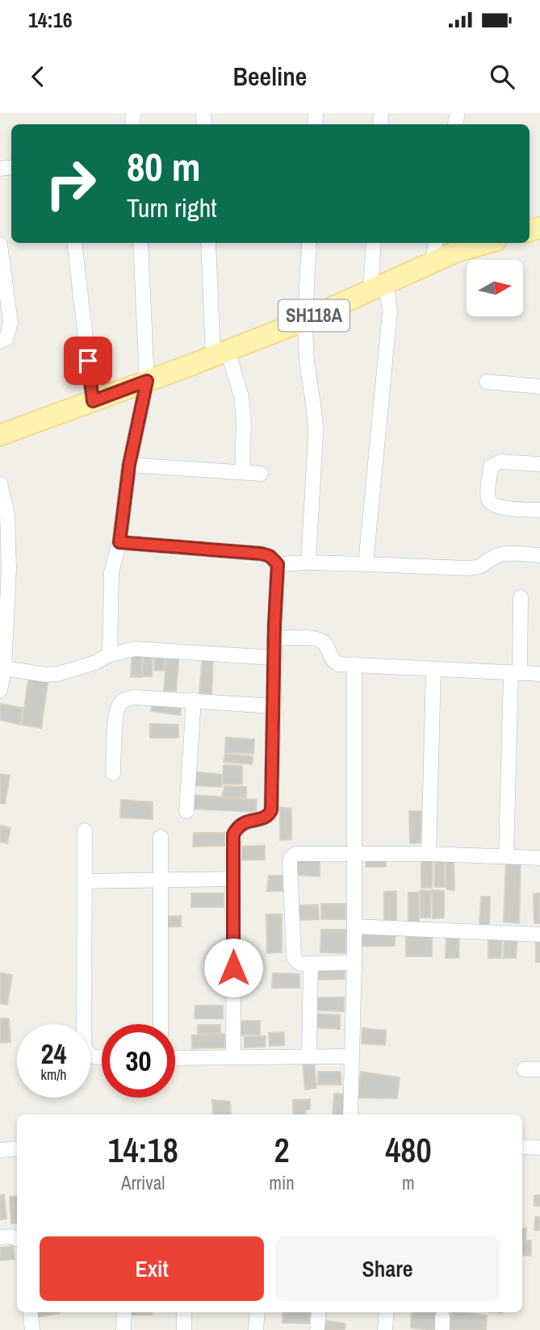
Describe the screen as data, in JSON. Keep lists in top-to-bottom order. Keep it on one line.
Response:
{"streets":{"main road":["SH118A"]},"north":"right","page":{"status":"14:16","header":"Beeline","turn":["80 m","Turn right"],"speed":"24 km/h","limit":"30","eta":["14:18","Arrival","2","min","480","m"],"buttons":["Exit","Share"]}}
